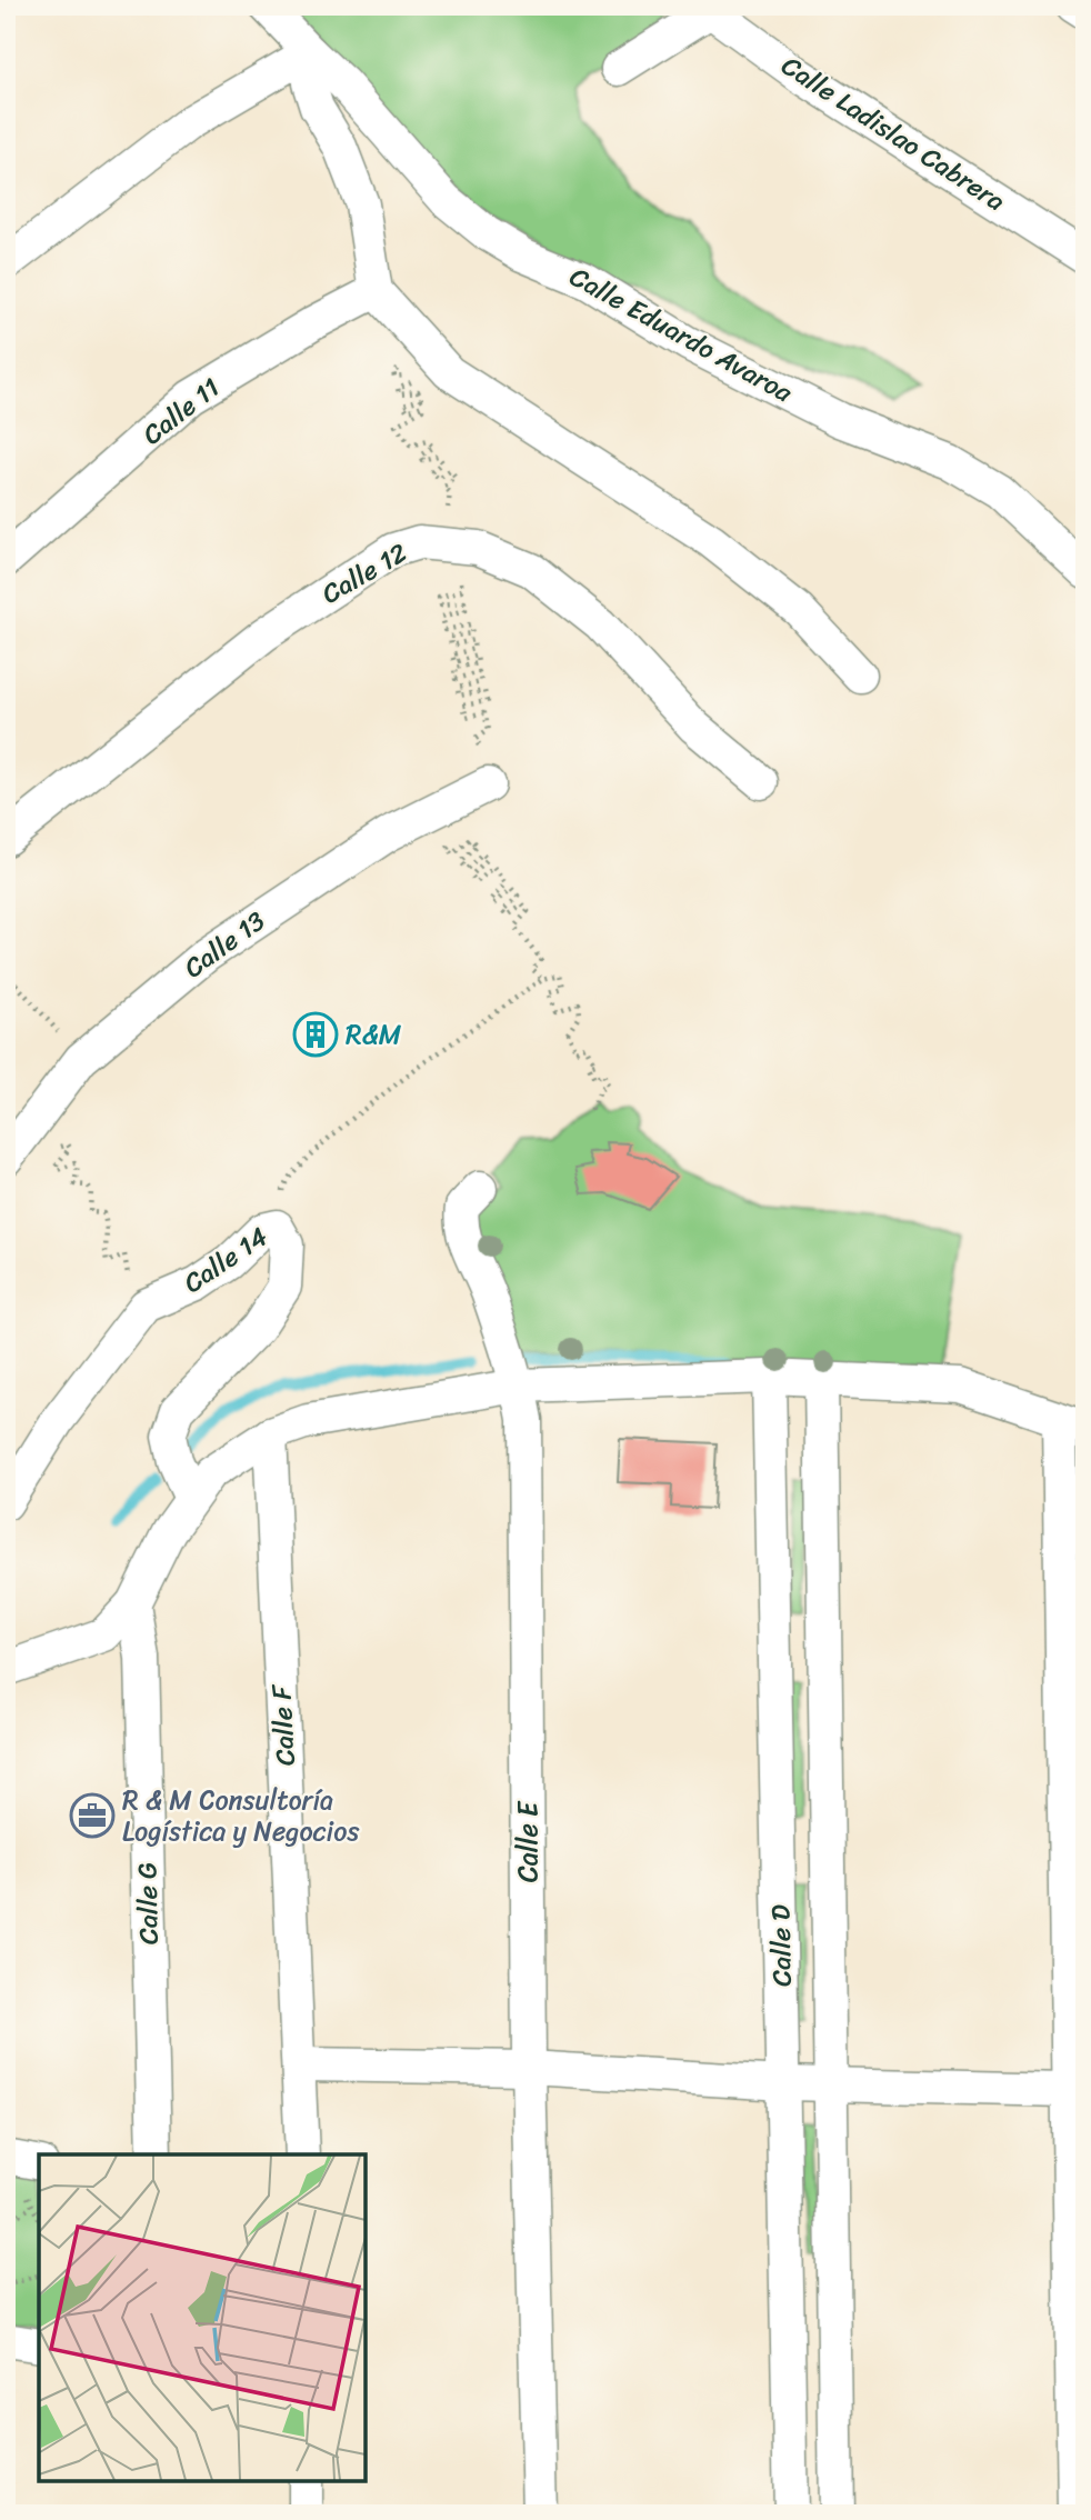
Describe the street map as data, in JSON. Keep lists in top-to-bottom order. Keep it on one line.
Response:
{"streets":{"street":["Calle Ladislao Cabrera","Calle Eduardo Avaroa","Calle 11","Calle 12","Calle 13","Calle 14","Calle F","Calle E","Calle G","Calle D"]},"places":{"building":["R&M"],"office":["R & M Consultoría Logística y Negocios"]}}
